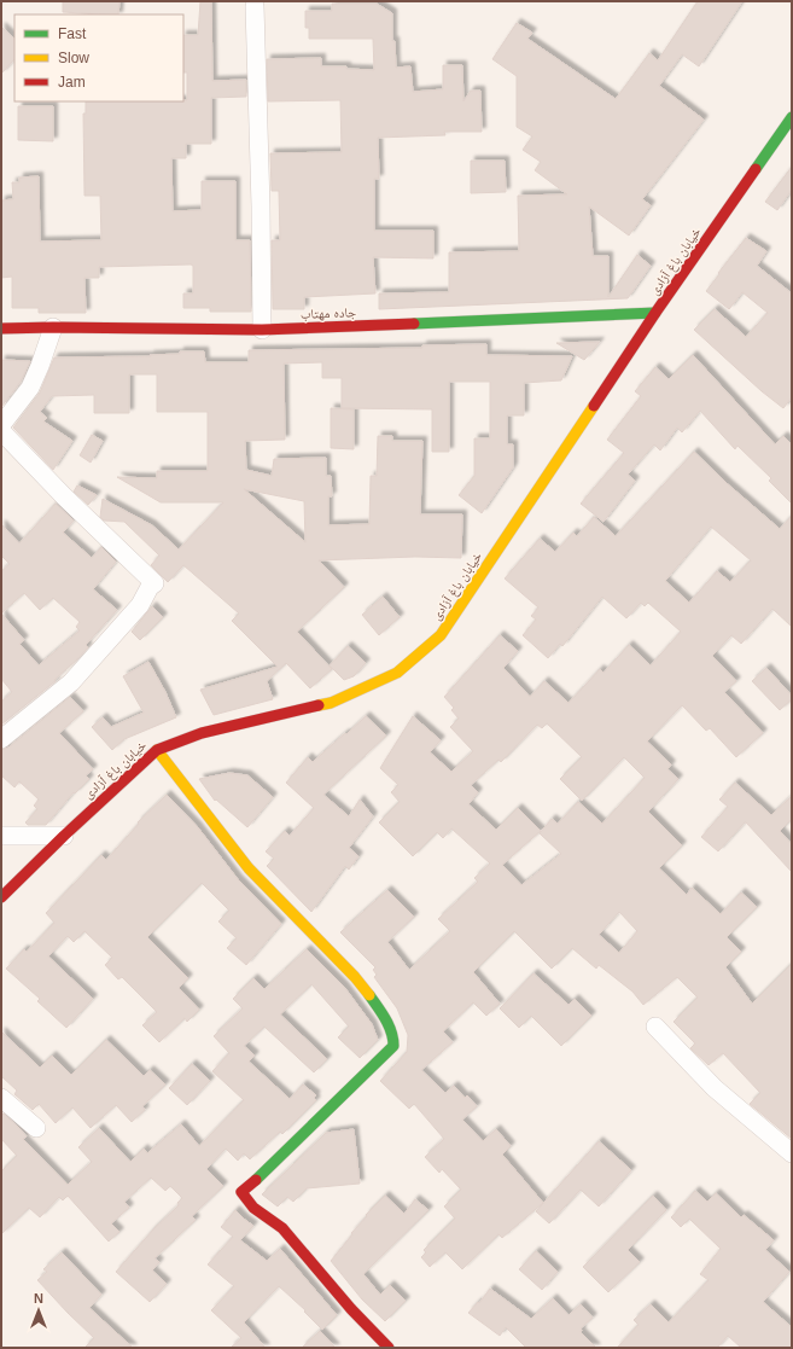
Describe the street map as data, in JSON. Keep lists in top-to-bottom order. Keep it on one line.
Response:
{"streets":{"street":["خیابان باغ آزادی","جاده مهتاب"]},"crossings":[["خیابان باغ آزادی","جاده مهتاب"]],"legend":["Fast","Slow","Jam"],"north":"top"}
